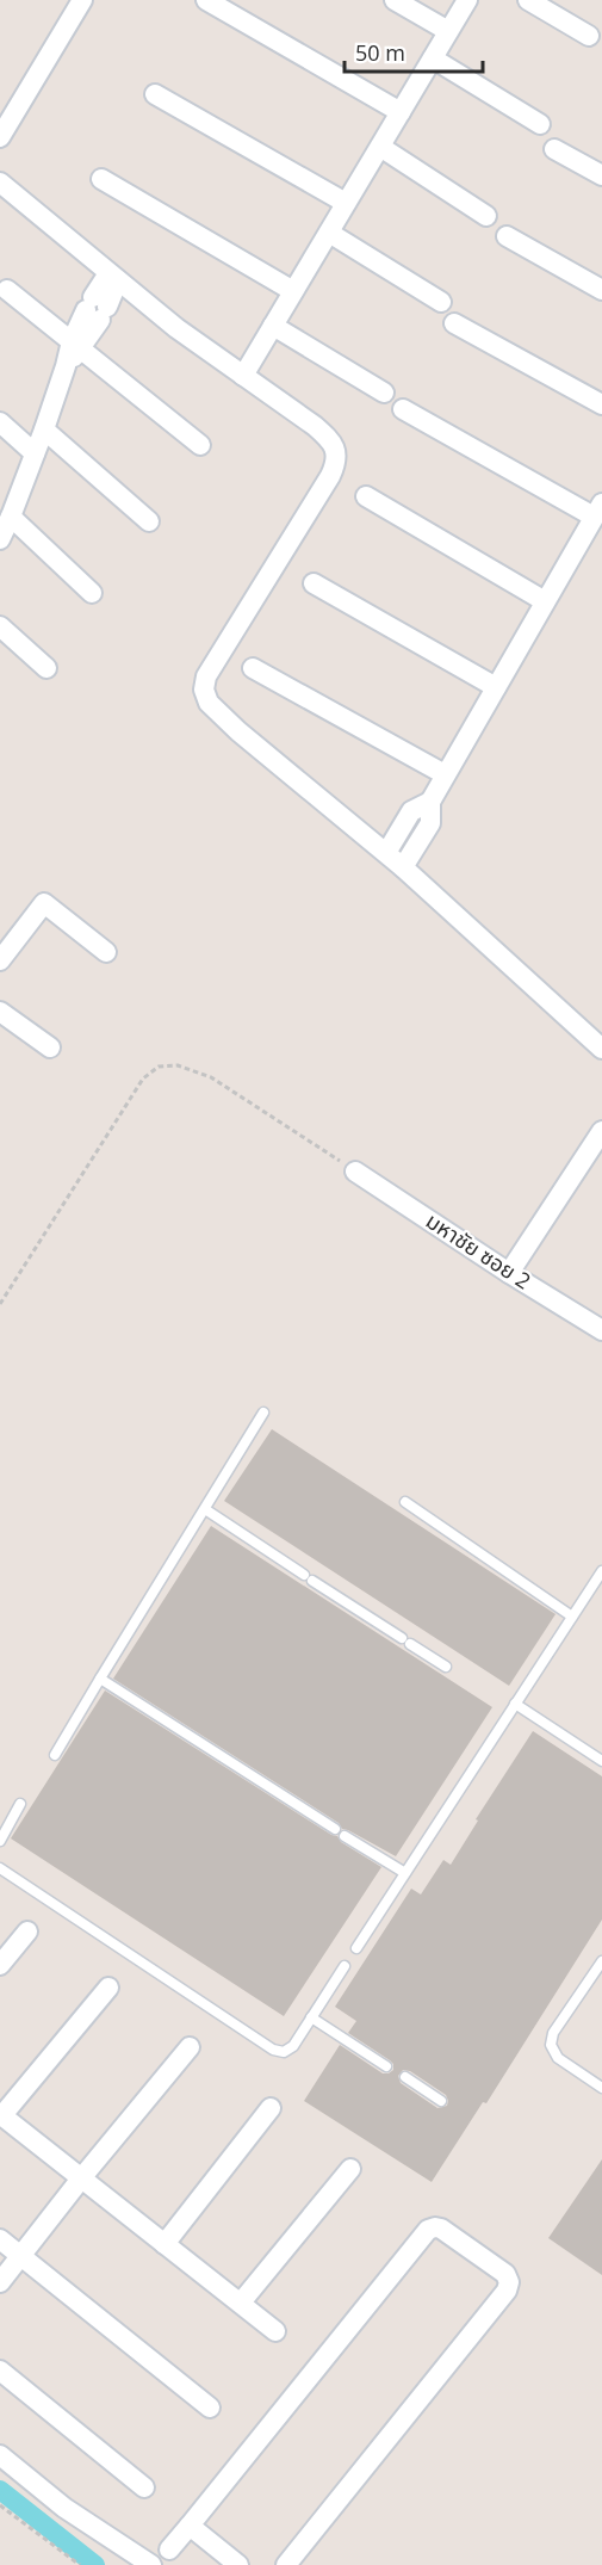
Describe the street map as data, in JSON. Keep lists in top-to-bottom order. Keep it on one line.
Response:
{"streets":{"street":["มหาชัย ซอย 2"]},"scale_bar":"50 m"}
